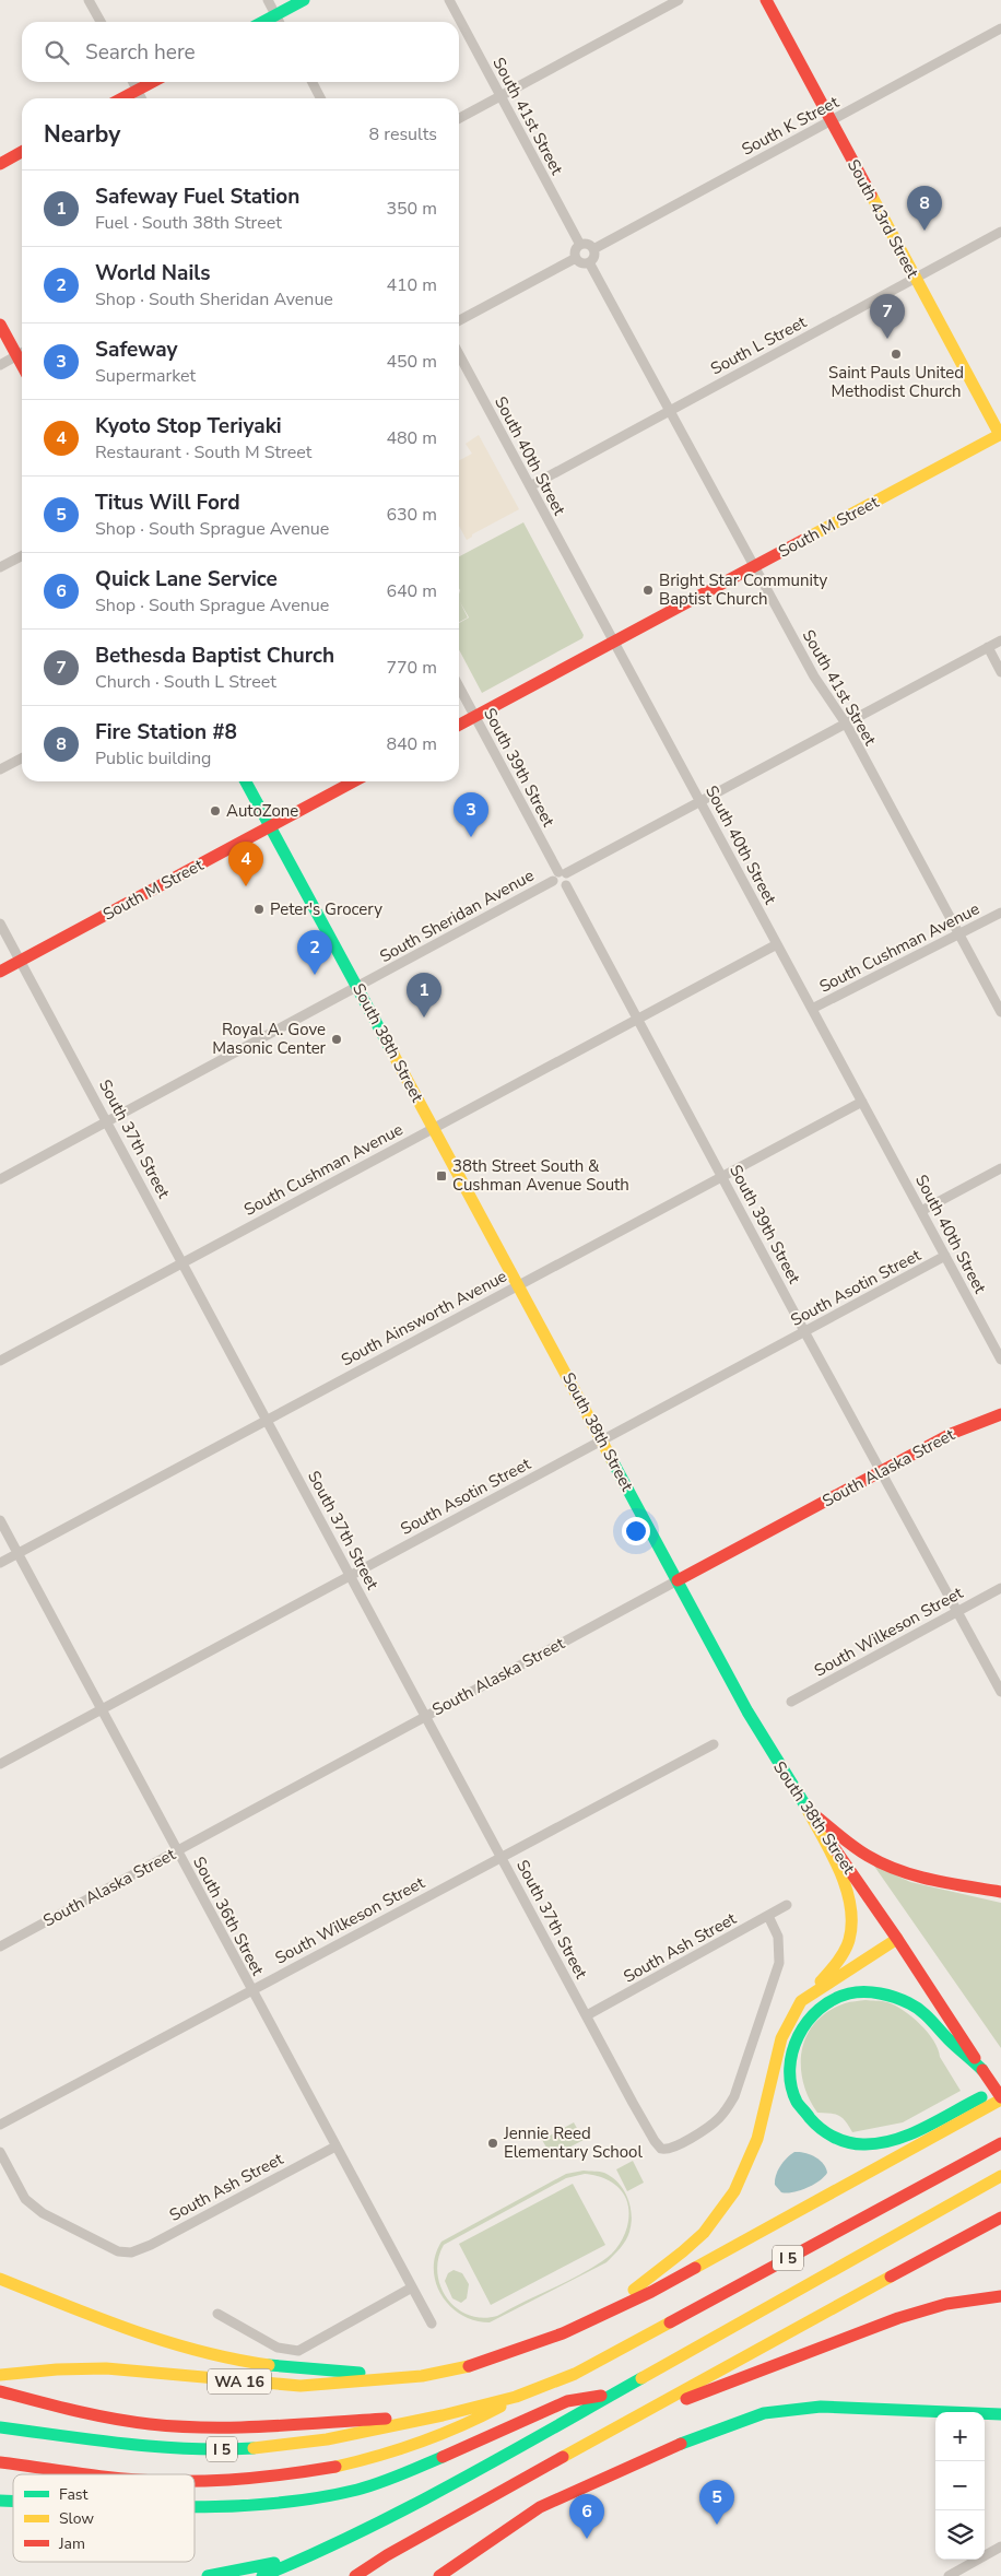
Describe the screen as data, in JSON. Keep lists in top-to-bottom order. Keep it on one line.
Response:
{"streets":{"main road":["South 43rd Street","South M Street","South 38th Street","South Alaska Street","I 5","WA 16"],"street":["South 41st Street","South K Street","South L Street","South 40th Street","South 39th Street","South Sheridan Avenue","South Cushman Avenue","South 37th Street","South Asotin Street","South Ainsworth Avenue","South Wilkeson Street","South 36th Street","South Ash Street"]},"crossings":[["South 41st Street","South K Street"],["South 41st Street","South L Street"],["South 41st Street","South M Street"],["South 41st Street","South Cushman Avenue"],["South K Street","South 43rd Street"],["South 43rd Street","South L Street"],["South 43rd Street","South M Street"],["South L Street","South 40th Street"],["South 40th Street","South M Street"],["South 40th Street","South Cushman Avenue"],["South 40th Street","South Asotin Street"],["South 40th Street","South Ainsworth Avenue"],["South M Street","South 39th Street"],["South M Street","South 38th Street"],["South M Street","South 37th Street"],["South 39th Street","South Sheridan Avenue"],["South 39th Street","South Cushman Avenue"],["South 39th Street","South Asotin Street"],["South 39th Street","South Ainsworth Avenue"],["South 39th Street","South Alaska Street"],["South 39th Street","South Wilkeson Street"],["South Sheridan Avenue","South 38th Street"],["South Sheridan Avenue","South 37th Street"],["South Cushman Avenue","South 38th Street"],["South Cushman Avenue","South 37th Street"],["South 38th Street","South Asotin Street"],["South 38th Street","South Ainsworth Avenue"],["South 38th Street","South Alaska Street"],["South 37th Street","South Asotin Street"],["South 37th Street","South Ainsworth Avenue"],["South 37th Street","South Alaska Street"],["South 37th Street","South Wilkeson Street"],["South 37th Street","South Ash Street"],["South Asotin Street","South 36th Street"],["South Ainsworth Avenue","South 36th Street"],["South Alaska Street","South 36th Street"],["South Wilkeson Street","South 36th Street"],["South 36th Street","South Ash Street"]],"places":{"other":["Saint Pauls United Methodist Church","Bright Star Community Baptist Church","AutoZone","Peter's Grocery","Royal A. Gove Masonic Center","Jennie Reed Elementary School"],"transit":["38th Street South & Cushman Avenue South"]},"legend":["Fast","Slow","Jam"],"page":{"search":"Search here","heading":["Nearby","8 results"],"list":[{"mark":"1","name":"Safeway Fuel Station","note":"Fuel · South 38th Street","value":"350 m"},{"mark":"2","name":"World Nails","note":"Shop · South Sheridan Avenue","value":"410 m"},{"mark":"3","name":"Safeway","note":"Supermarket","value":"450 m"},{"mark":"4","name":"Kyoto Stop Teriyaki","note":"Restaurant · South M Street","value":"480 m"},{"mark":"5","name":"Titus Will Ford","note":"Shop · South Sprague Avenue","value":"630 m"},{"mark":"6","name":"Quick Lane Service","note":"Shop · South Sprague Avenue","value":"640 m"},{"mark":"7","name":"Bethesda Baptist Church","note":"Church · South L Street","value":"770 m"},{"mark":"8","name":"Fire Station #8","note":"Public building","value":"840 m"}],"pins":["8","7","3","4","2","1","5","6"],"map_buttons":["+","−"]}}
